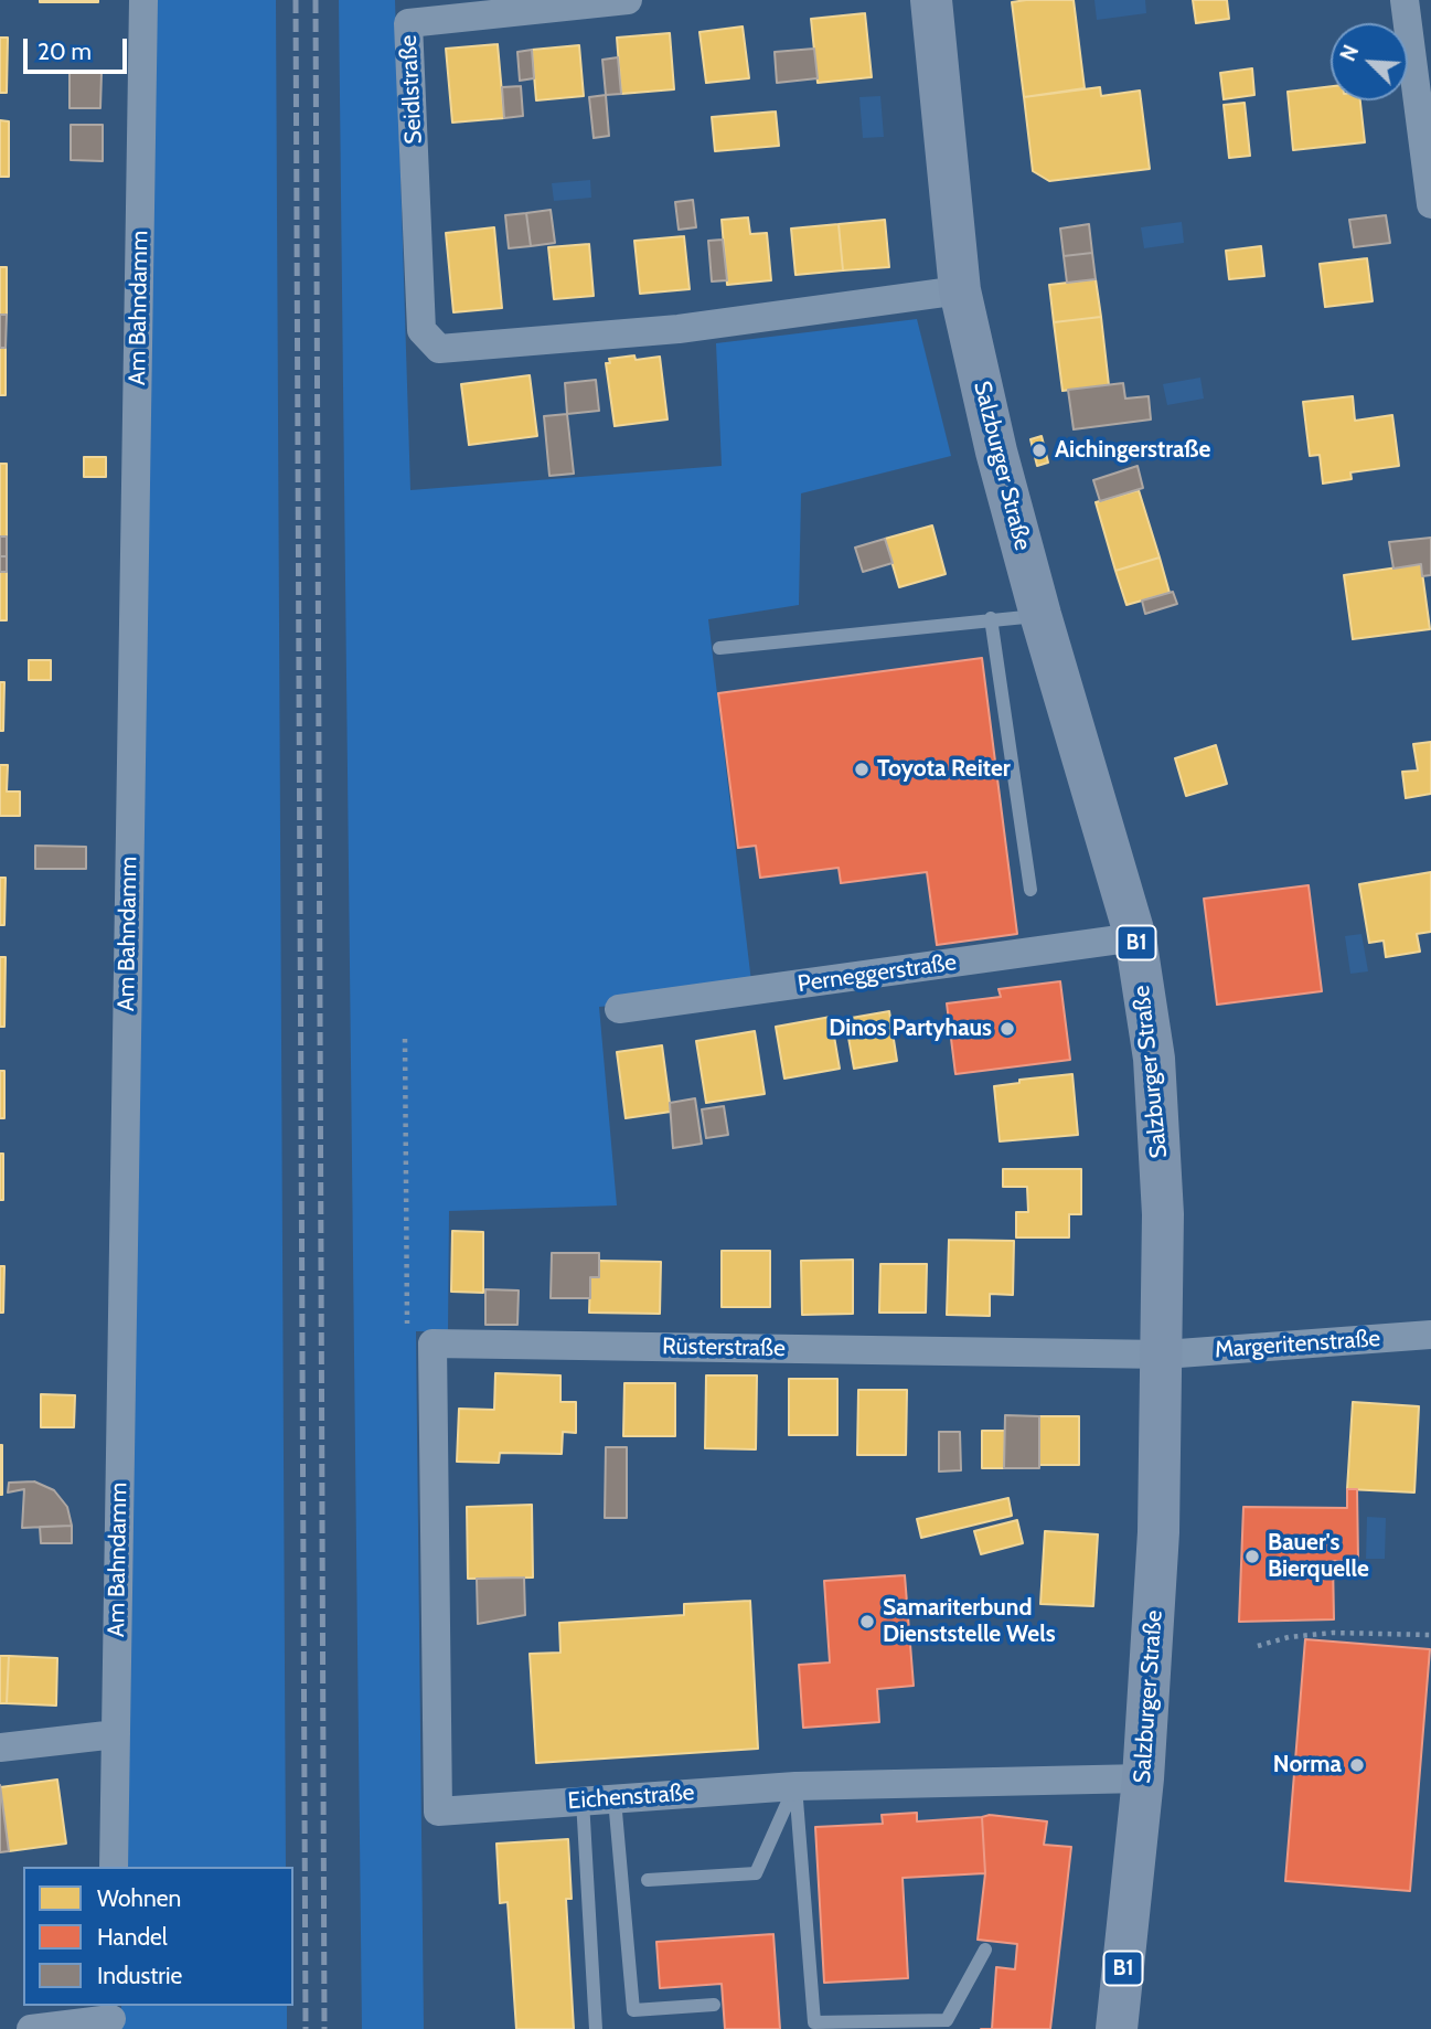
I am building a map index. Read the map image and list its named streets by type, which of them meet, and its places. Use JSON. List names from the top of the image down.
{
  "streets": {
    "main road": ["Salzburger Straße", "B1"],
    "street": [
      "Seidlstraße",
      "Am Bahndamm",
      "Perneggerstraße",
      "Margeritenstraße",
      "Rüsterstraße",
      "Eichenstraße"
    ]
  },
  "crossings": [
    ["Seidlstraße", "Salzburger Straße"],
    ["Salzburger Straße", "Perneggerstraße"],
    ["Salzburger Straße", "Margeritenstraße"],
    ["Salzburger Straße", "Rüsterstraße"],
    ["Salzburger Straße", "Eichenstraße"],
    ["Margeritenstraße", "Rüsterstraße"],
    ["Rüsterstraße", "Eichenstraße"]
  ],
  "places": [
    "Aichingerstraße",
    "Toyota Reiter",
    "Dinos Partyhaus",
    "Bauer's Bierquelle",
    "Samariterbund Dienststelle Wels",
    "Norma"
  ],
  "legend": ["Wohnen", "Handel", "Industrie"],
  "scale_bar": "20 m",
  "north": "top left"
}
